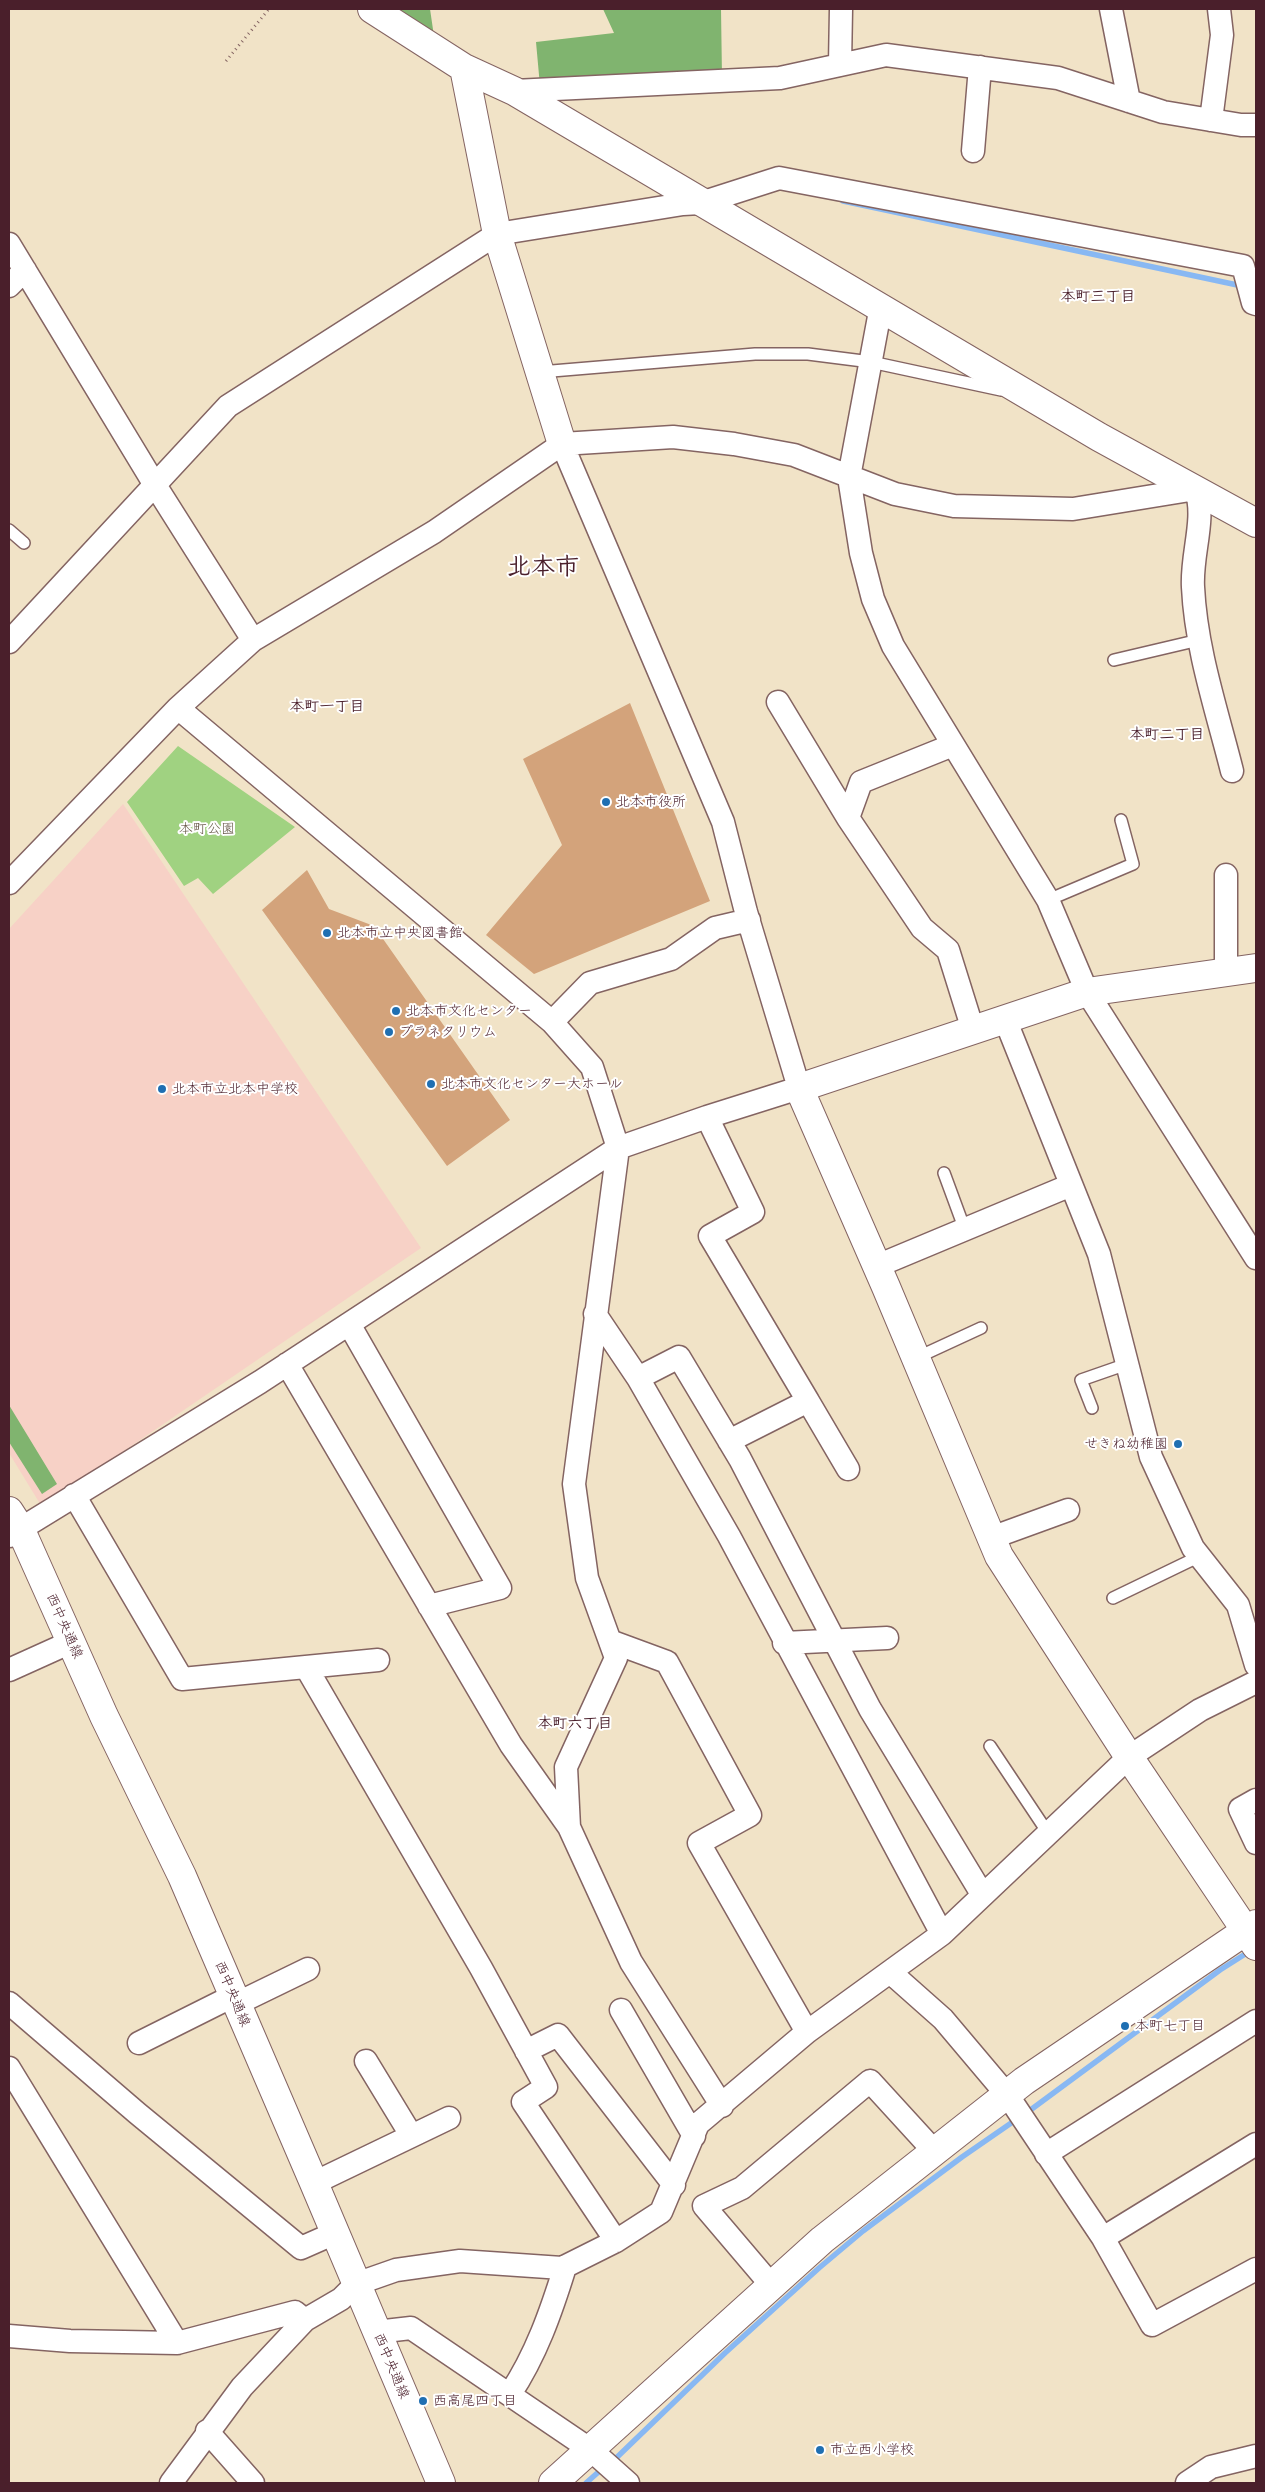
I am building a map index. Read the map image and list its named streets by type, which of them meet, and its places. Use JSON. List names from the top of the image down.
{
  "streets": {
    "street": ["西中央通線"]
  },
  "districts": [
    "本町三丁目",
    "北本市",
    "本町一丁目",
    "本町二丁目",
    "本町六丁目"
  ],
  "parks": ["本町公園"],
  "places": [
    "北本市役所",
    "北本市立中央図書館",
    "北本市文化センター",
    "プラネタリウム",
    "北本市文化センター大ホール",
    "北本市立北本中学校",
    "せきね幼稚園",
    "本町七丁目",
    "西高尾四丁目",
    "市立西小学校"
  ]
}
